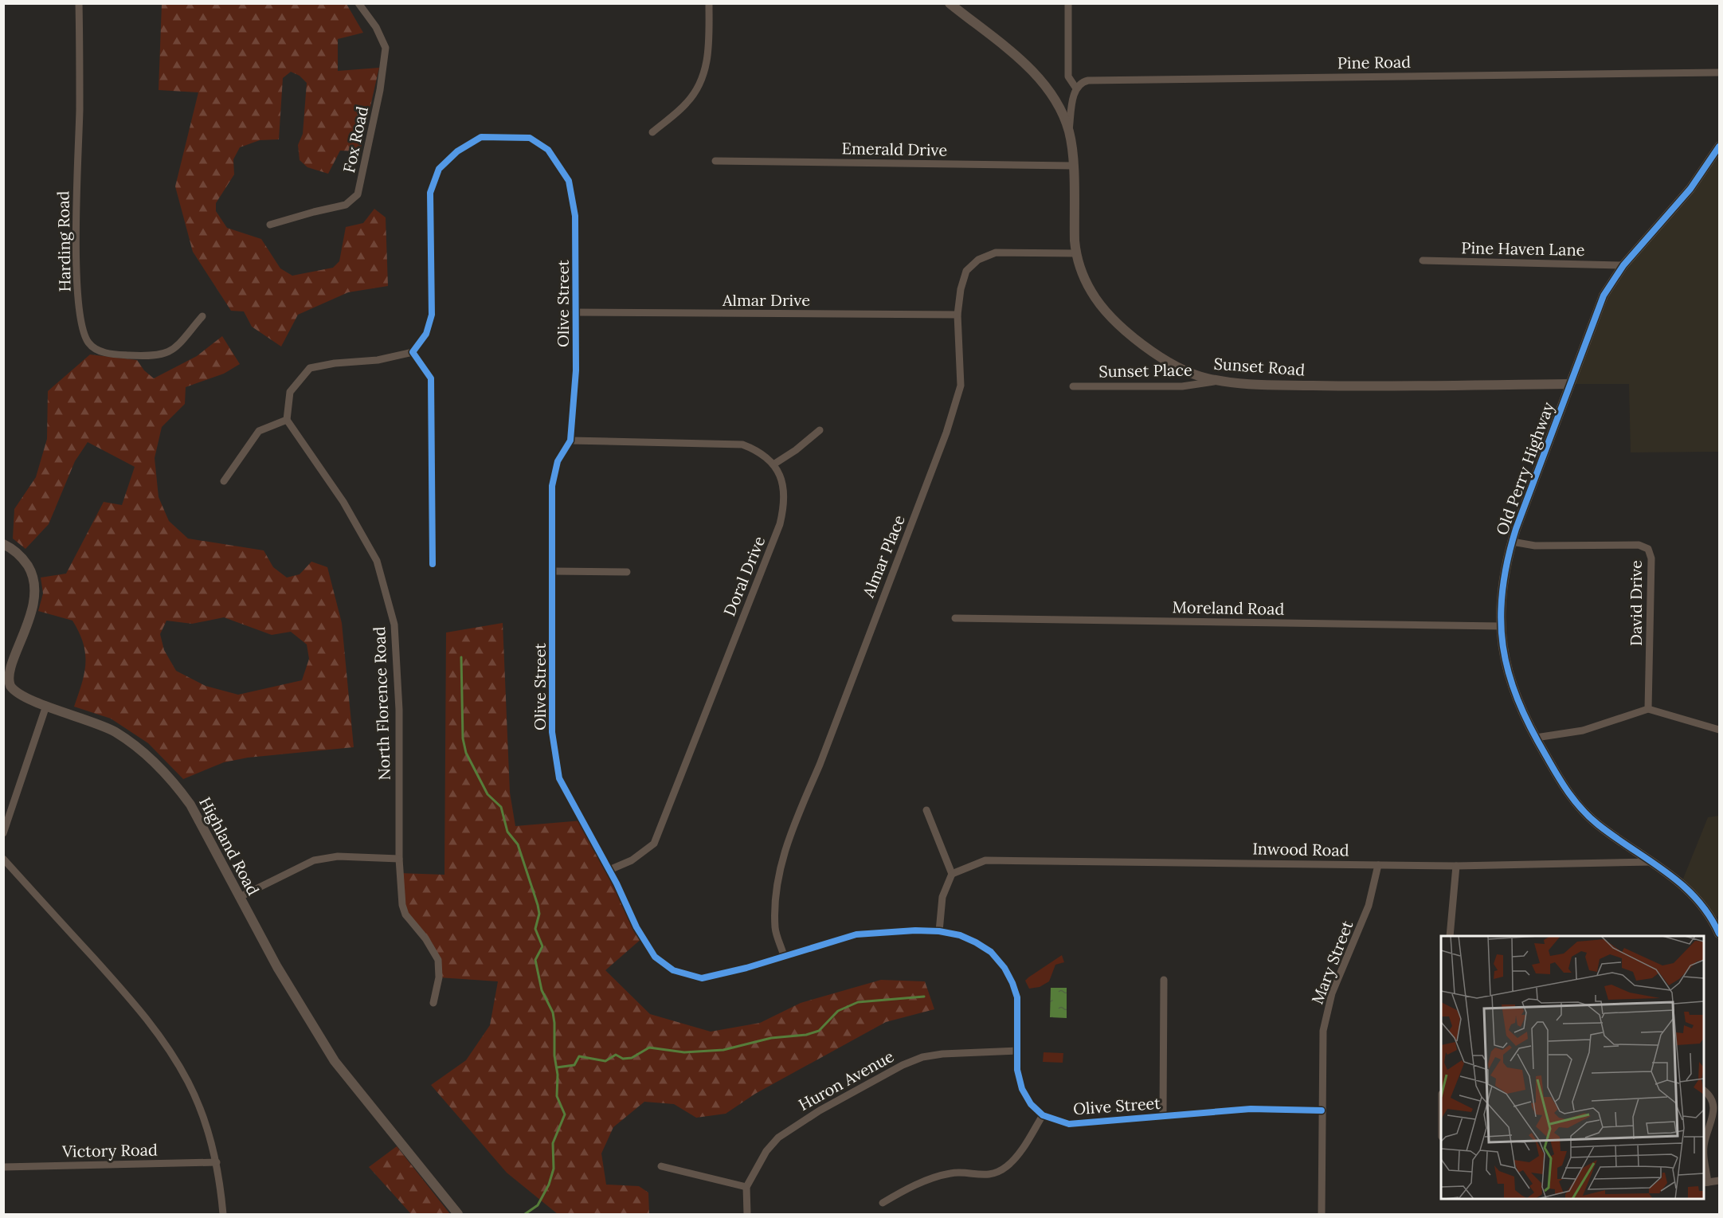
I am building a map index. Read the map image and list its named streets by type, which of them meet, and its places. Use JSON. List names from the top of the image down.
{
  "streets": {
    "street": [
      "Pine Road",
      "Fox Road",
      "Emerald Drive",
      "Harding Road",
      "Pine Haven Lane",
      "Almar Drive",
      "Olive Street",
      "Sunset Road",
      "Sunset Place",
      "Old Perry Highway",
      "Almar Place",
      "Doral Drive",
      "David Drive",
      "Moreland Road",
      "North Florence Road",
      "Highland Road",
      "Inwood Road",
      "Mary Street",
      "Huron Avenue",
      "Victory Road"
    ]
  },
  "crossings": [
    ["Emerald Drive", "Sunset Road"],
    ["Pine Haven Lane", "Old Perry Highway"],
    ["Almar Drive", "Olive Street"],
    ["Almar Drive", "Almar Place"],
    ["Olive Street", "Almar Place"],
    ["Olive Street", "Doral Drive"],
    ["Olive Street", "Mary Street"],
    ["Olive Street", "Huron Avenue"],
    ["Sunset Road", "Sunset Place"],
    ["Sunset Road", "Old Perry Highway"],
    ["Sunset Road", "Almar Place"],
    ["Old Perry Highway", "David Drive"],
    ["Old Perry Highway", "Moreland Road"],
    ["Old Perry Highway", "Inwood Road"],
    ["Inwood Road", "Mary Street"]
  ]
}
